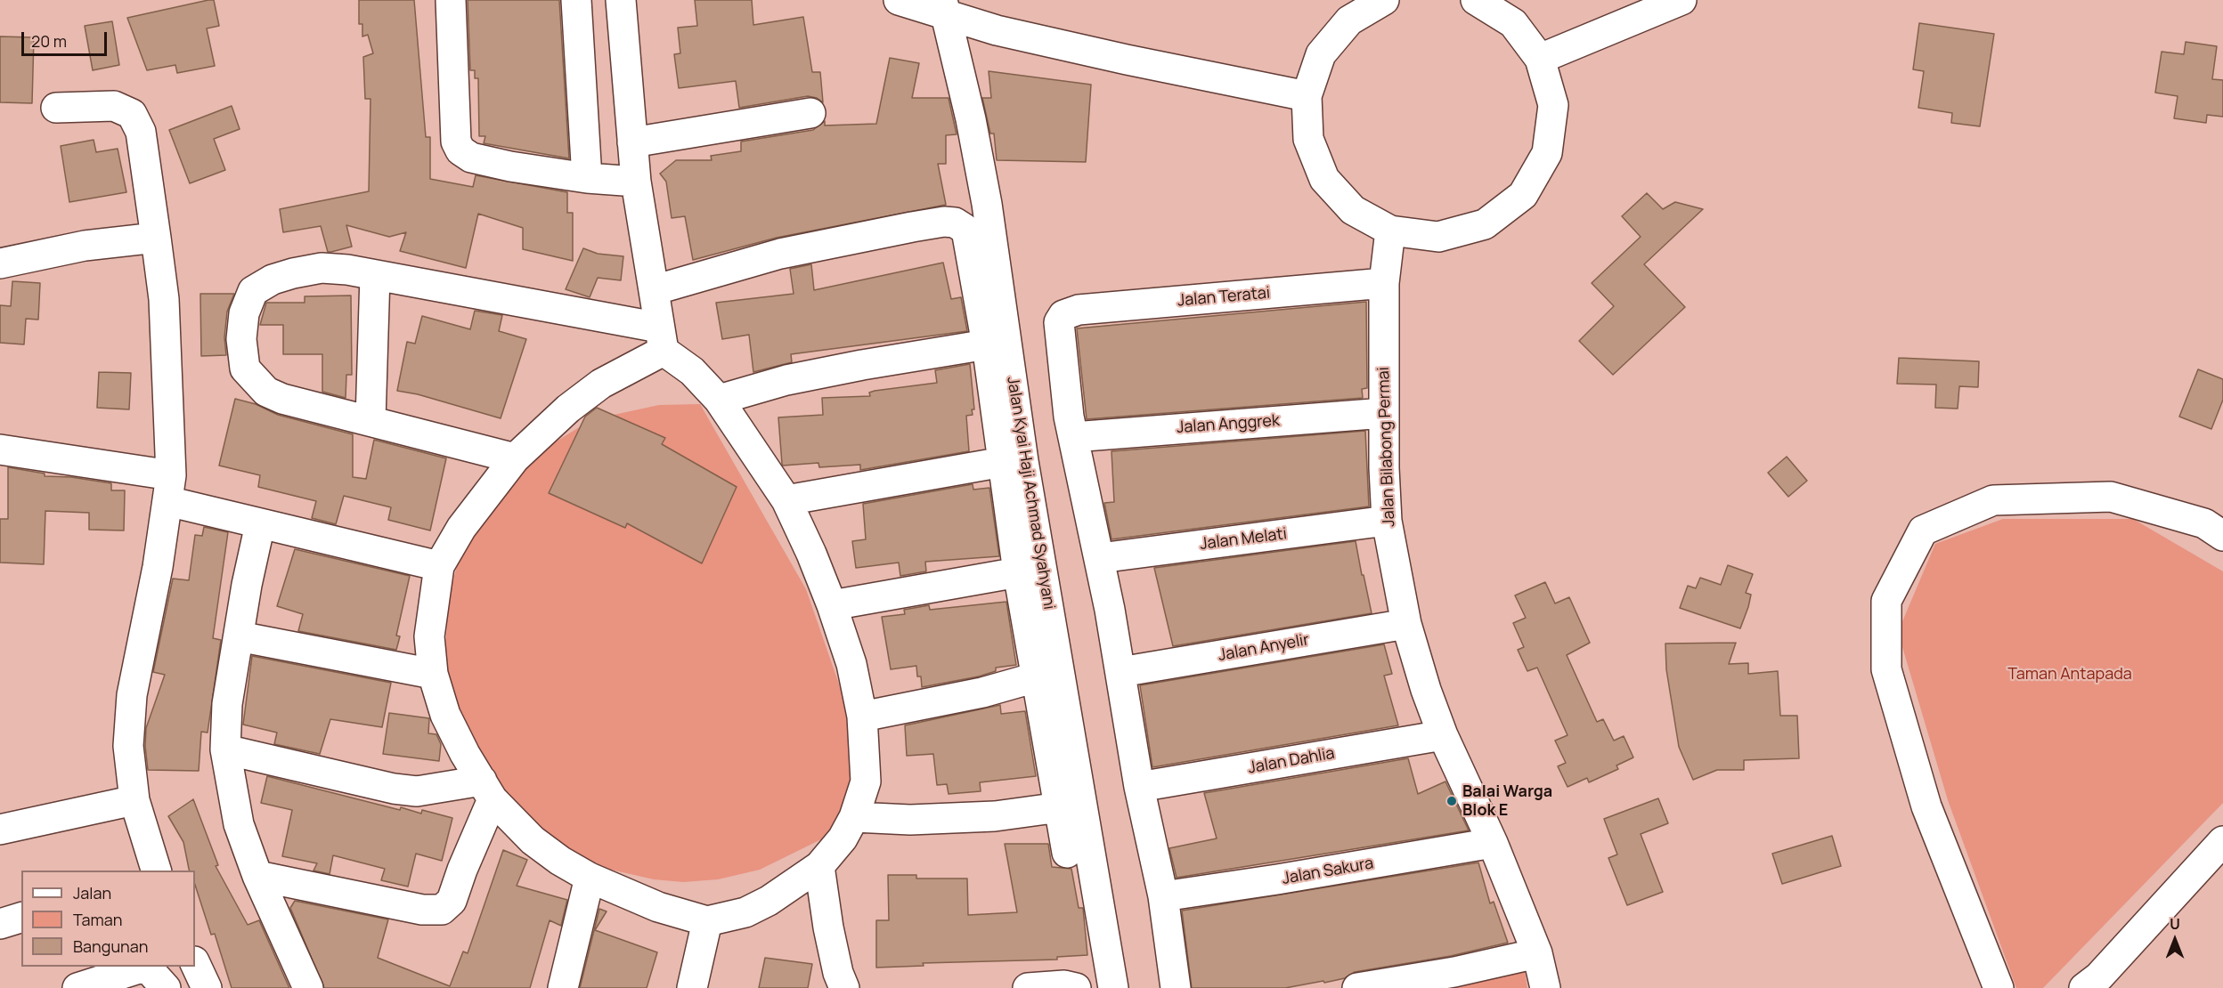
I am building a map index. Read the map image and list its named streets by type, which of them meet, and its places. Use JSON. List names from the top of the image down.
{
  "streets": {
    "street": [
      "Jalan Teratai",
      "Jalan Anggrek",
      "Jalan Bilabong Permai",
      "Jalan Kyai Haji Achmad Syahyani",
      "Jalan Melati",
      "Jalan Anyelir",
      "Jalan Dahlia",
      "Jalan Sakura"
    ]
  },
  "crossings": [
    ["Jalan Teratai", "Jalan Anggrek"],
    ["Jalan Teratai", "Jalan Bilabong Permai"],
    ["Jalan Anggrek", "Jalan Bilabong Permai"],
    ["Jalan Bilabong Permai", "Jalan Melati"],
    ["Jalan Bilabong Permai", "Jalan Anyelir"],
    ["Jalan Bilabong Permai", "Jalan Dahlia"],
    ["Jalan Bilabong Permai", "Jalan Sakura"]
  ],
  "parks": ["Taman Antapada"],
  "places": ["Balai Warga Blok E"],
  "legend": ["Jalan", "Taman", "Bangunan"],
  "scale_bar": "20 m",
  "north": "top"
}
